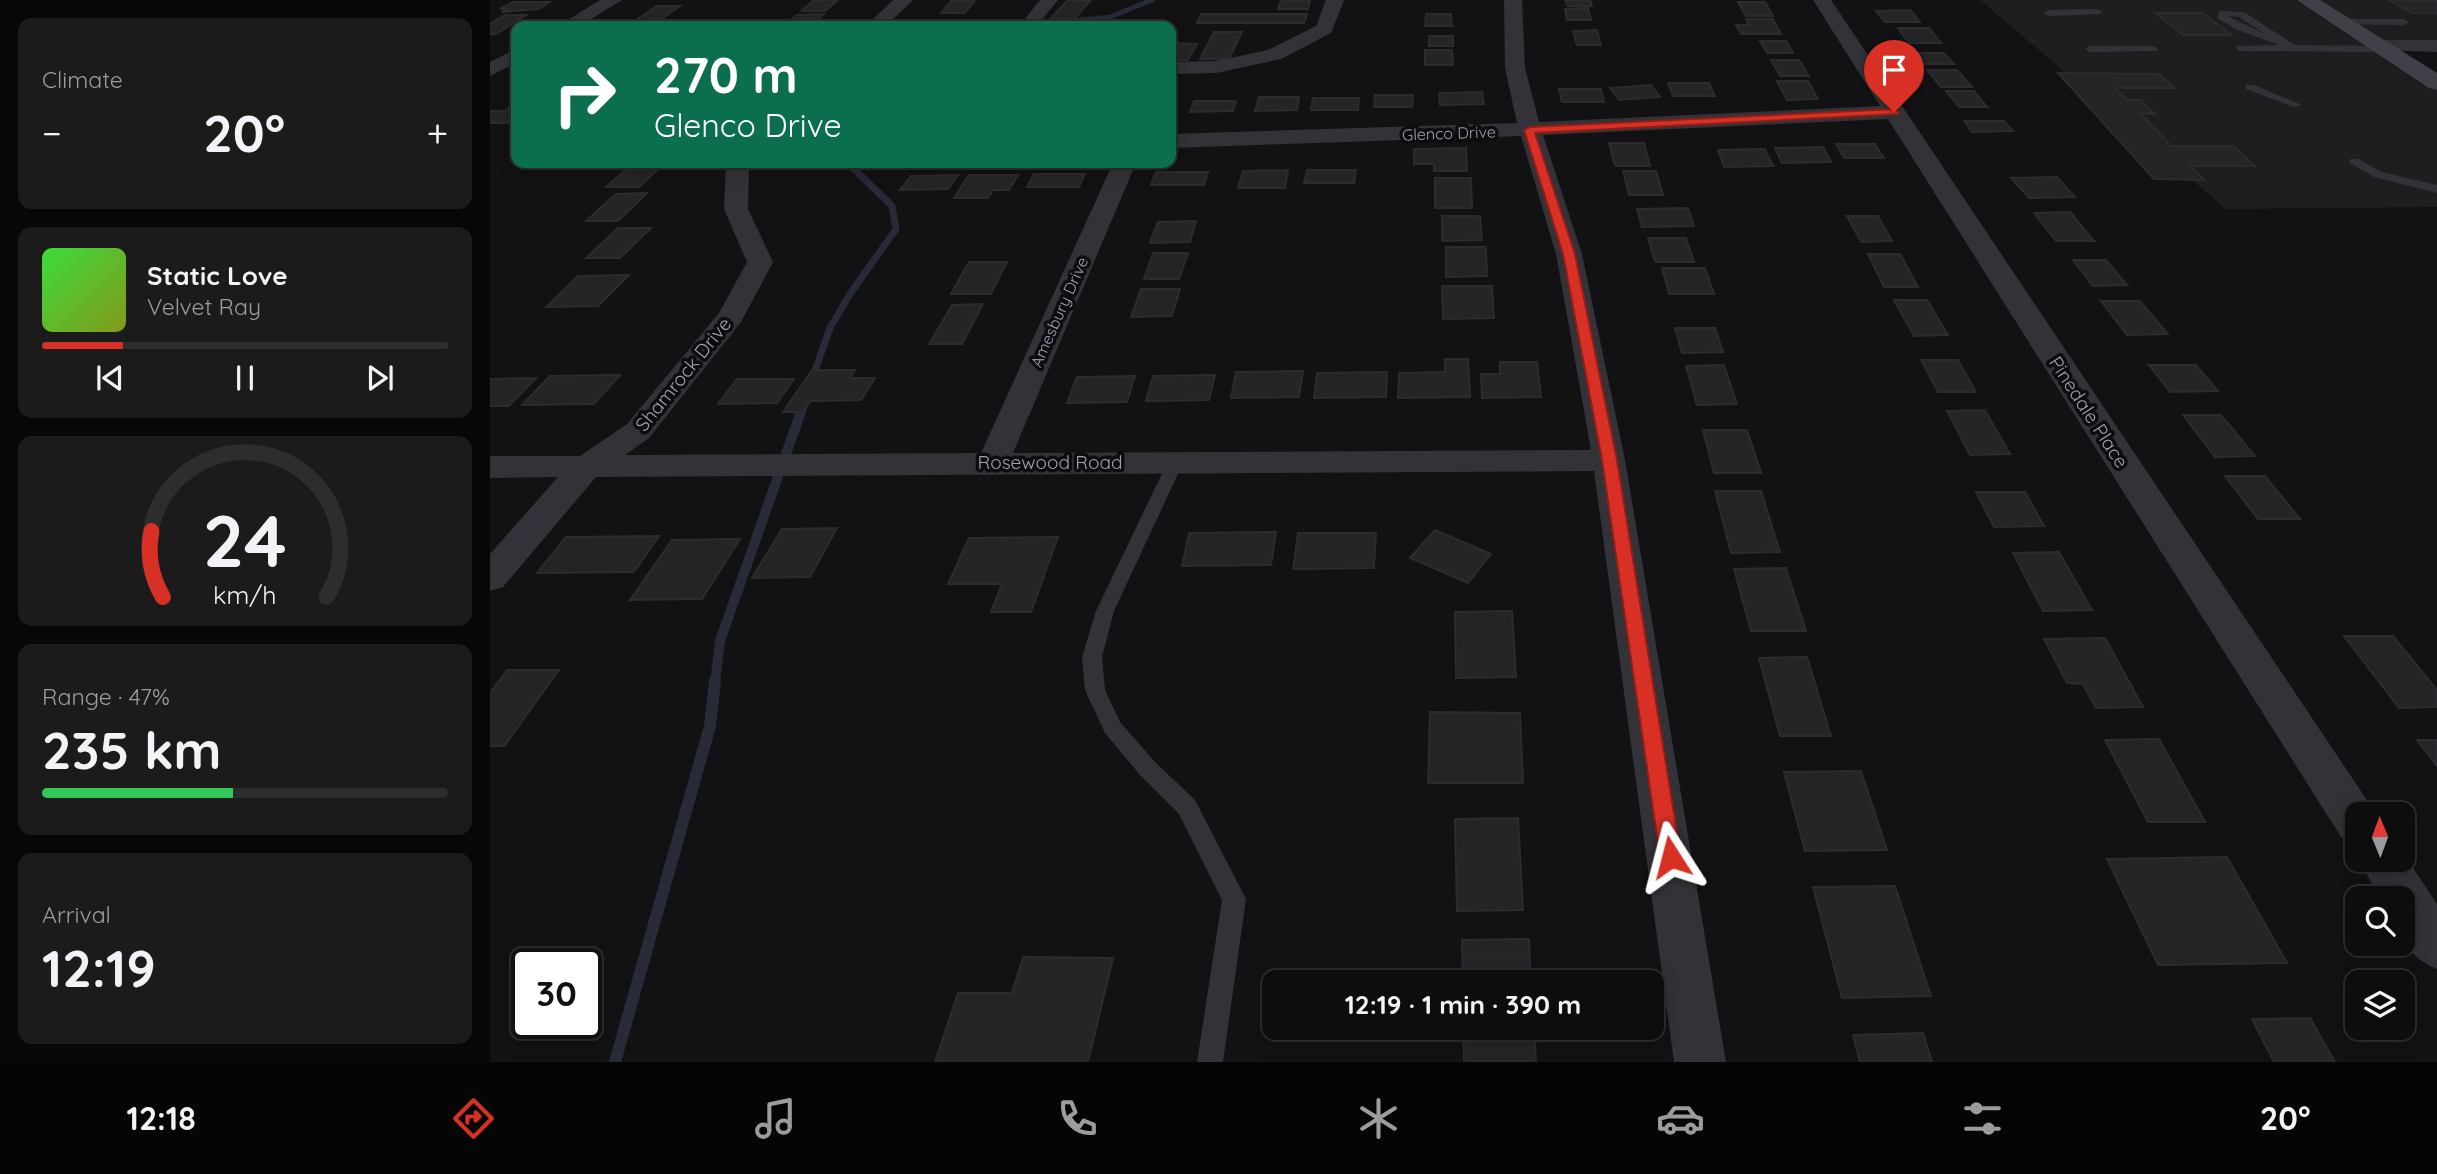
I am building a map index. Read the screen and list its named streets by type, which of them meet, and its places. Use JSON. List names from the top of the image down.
{
  "streets": {
    "street": [
      "Glenco Drive",
      "Amesbury Drive",
      "Shamrock Drive",
      "Pinedale Place",
      "Rosewood Road"
    ]
  },
  "crossings": [
    ["Glenco Drive", "Pinedale Place"],
    ["Amesbury Drive", "Rosewood Road"],
    ["Shamrock Drive", "Rosewood Road"]
  ],
  "north": "top",
  "page": {
    "tile": [
      "Climate",
      ["Range · 47%", "235 km"],
      ["Arrival", "12:19"]
    ],
    "turn": ["270 m", "Glenco Drive"],
    "heat": ["−", "20°", "+"],
    "song": ["Static Love", "Velvet Ray"],
    "limit": "30",
    "trip": "12:19 · 1 min · 390 m",
    "tabs": ["12:18", "20°"],
    "gauge": ["24", "km/h"]
  }
}
